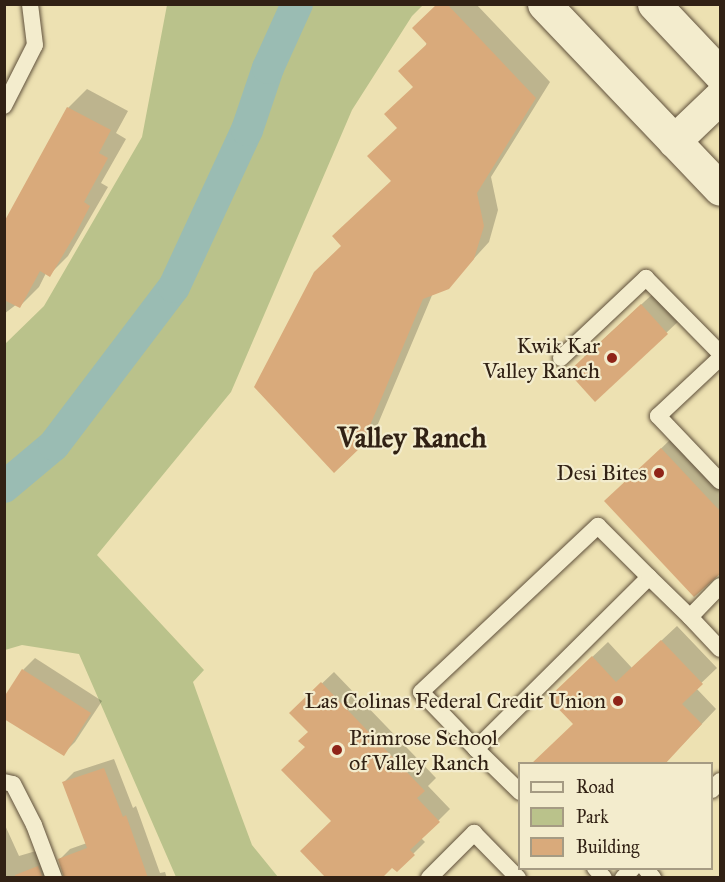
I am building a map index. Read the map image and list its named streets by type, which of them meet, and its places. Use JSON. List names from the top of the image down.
{
  "districts": ["Valley Ranch"],
  "places": [
    "Kwik Kar Valley Ranch",
    "Desi Bites",
    "Las Colinas Federal Credit Union",
    "Primrose School of Valley Ranch"
  ],
  "legend": ["Road", "Park", "Building"]
}
